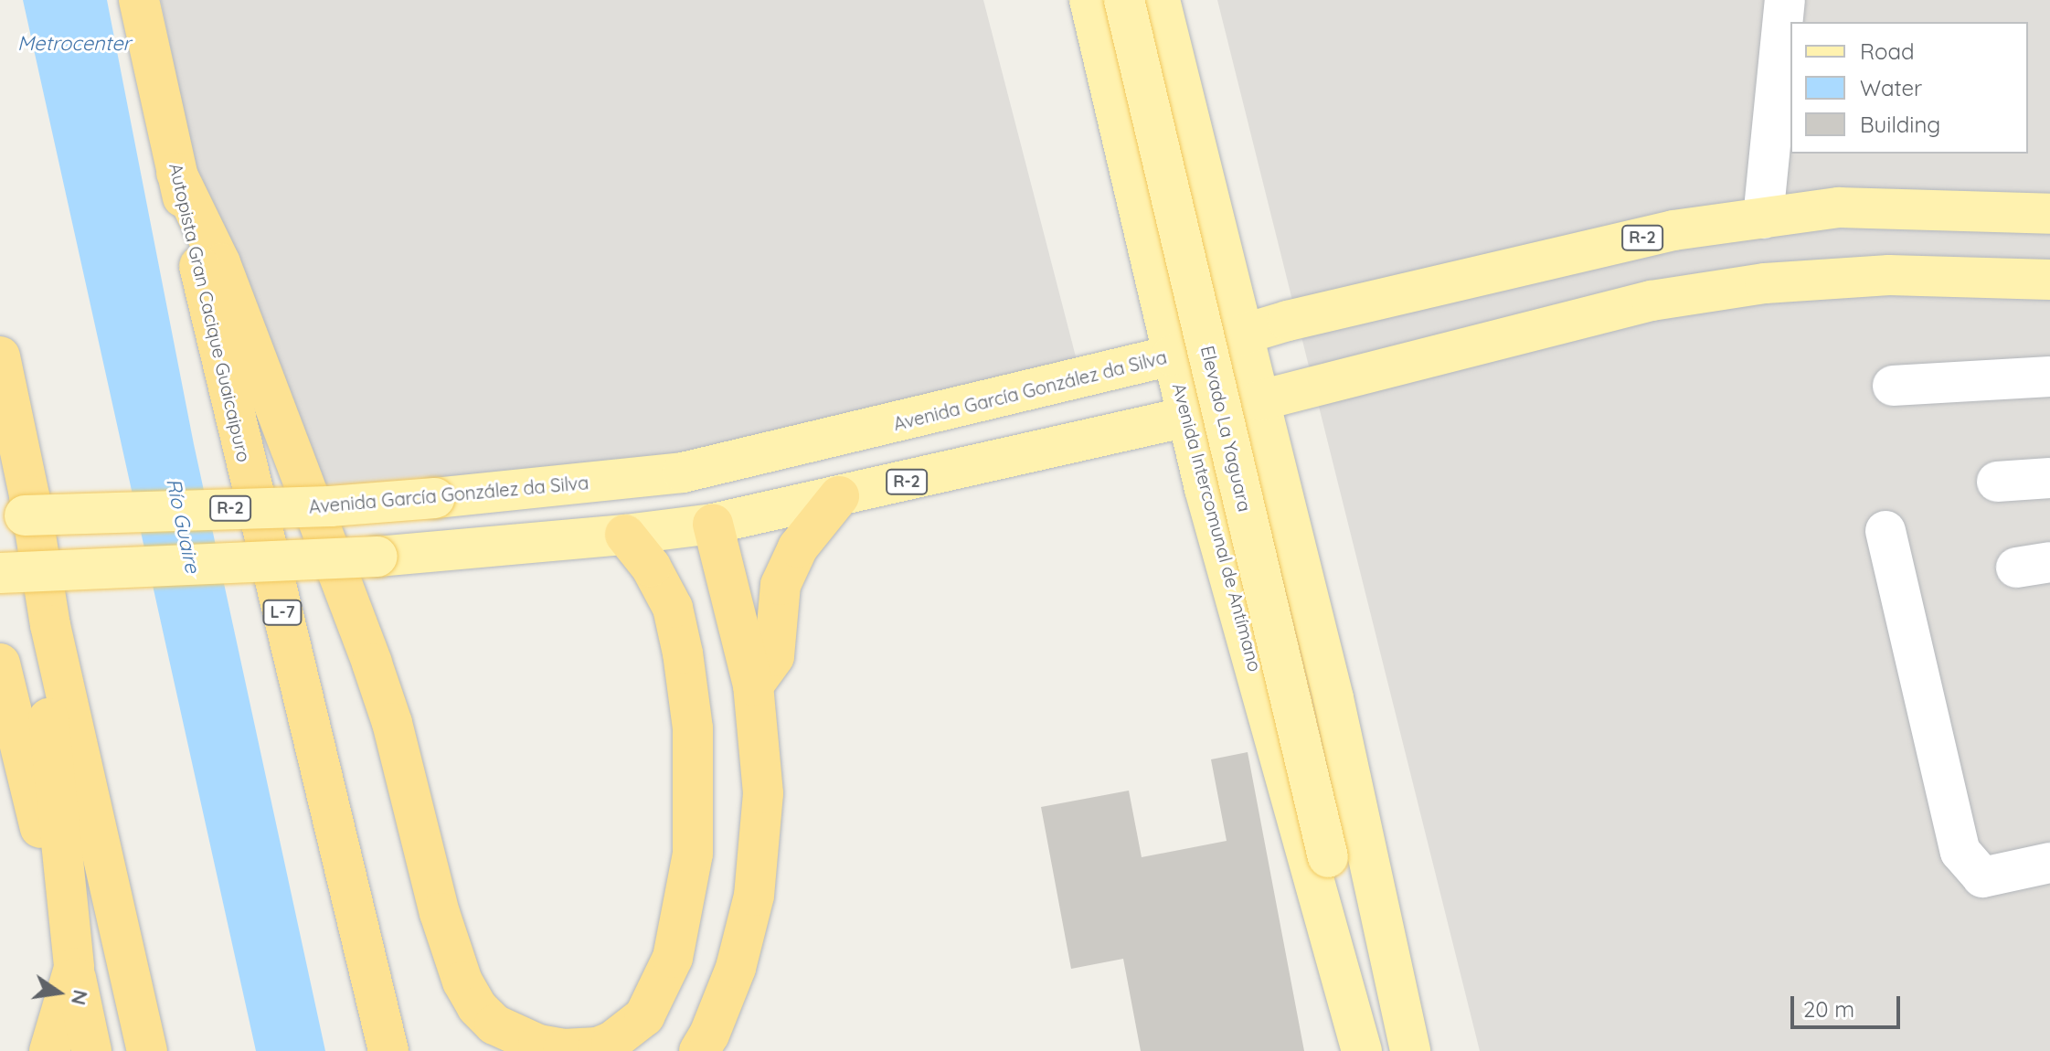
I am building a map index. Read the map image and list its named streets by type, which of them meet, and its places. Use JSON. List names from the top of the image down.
{
  "streets": {
    "highway": ["Autopista Gran Cacique Guaicaipuro", "L-7"],
    "main road": [
      "R-2",
      "Avenida García González da Silva",
      "Elevado La Yaguara",
      "Avenida Intercomunal de Antímano"
    ]
  },
  "crossings": [
    ["R-2", "Avenida Intercomunal de Antímano"],
    ["Avenida García González da Silva", "Avenida Intercomunal de Antímano"]
  ],
  "water": ["Metrocenter", "Río Guaire"],
  "legend": ["Road", "Water", "Building"],
  "scale_bar": "20 m",
  "north": "right"
}
